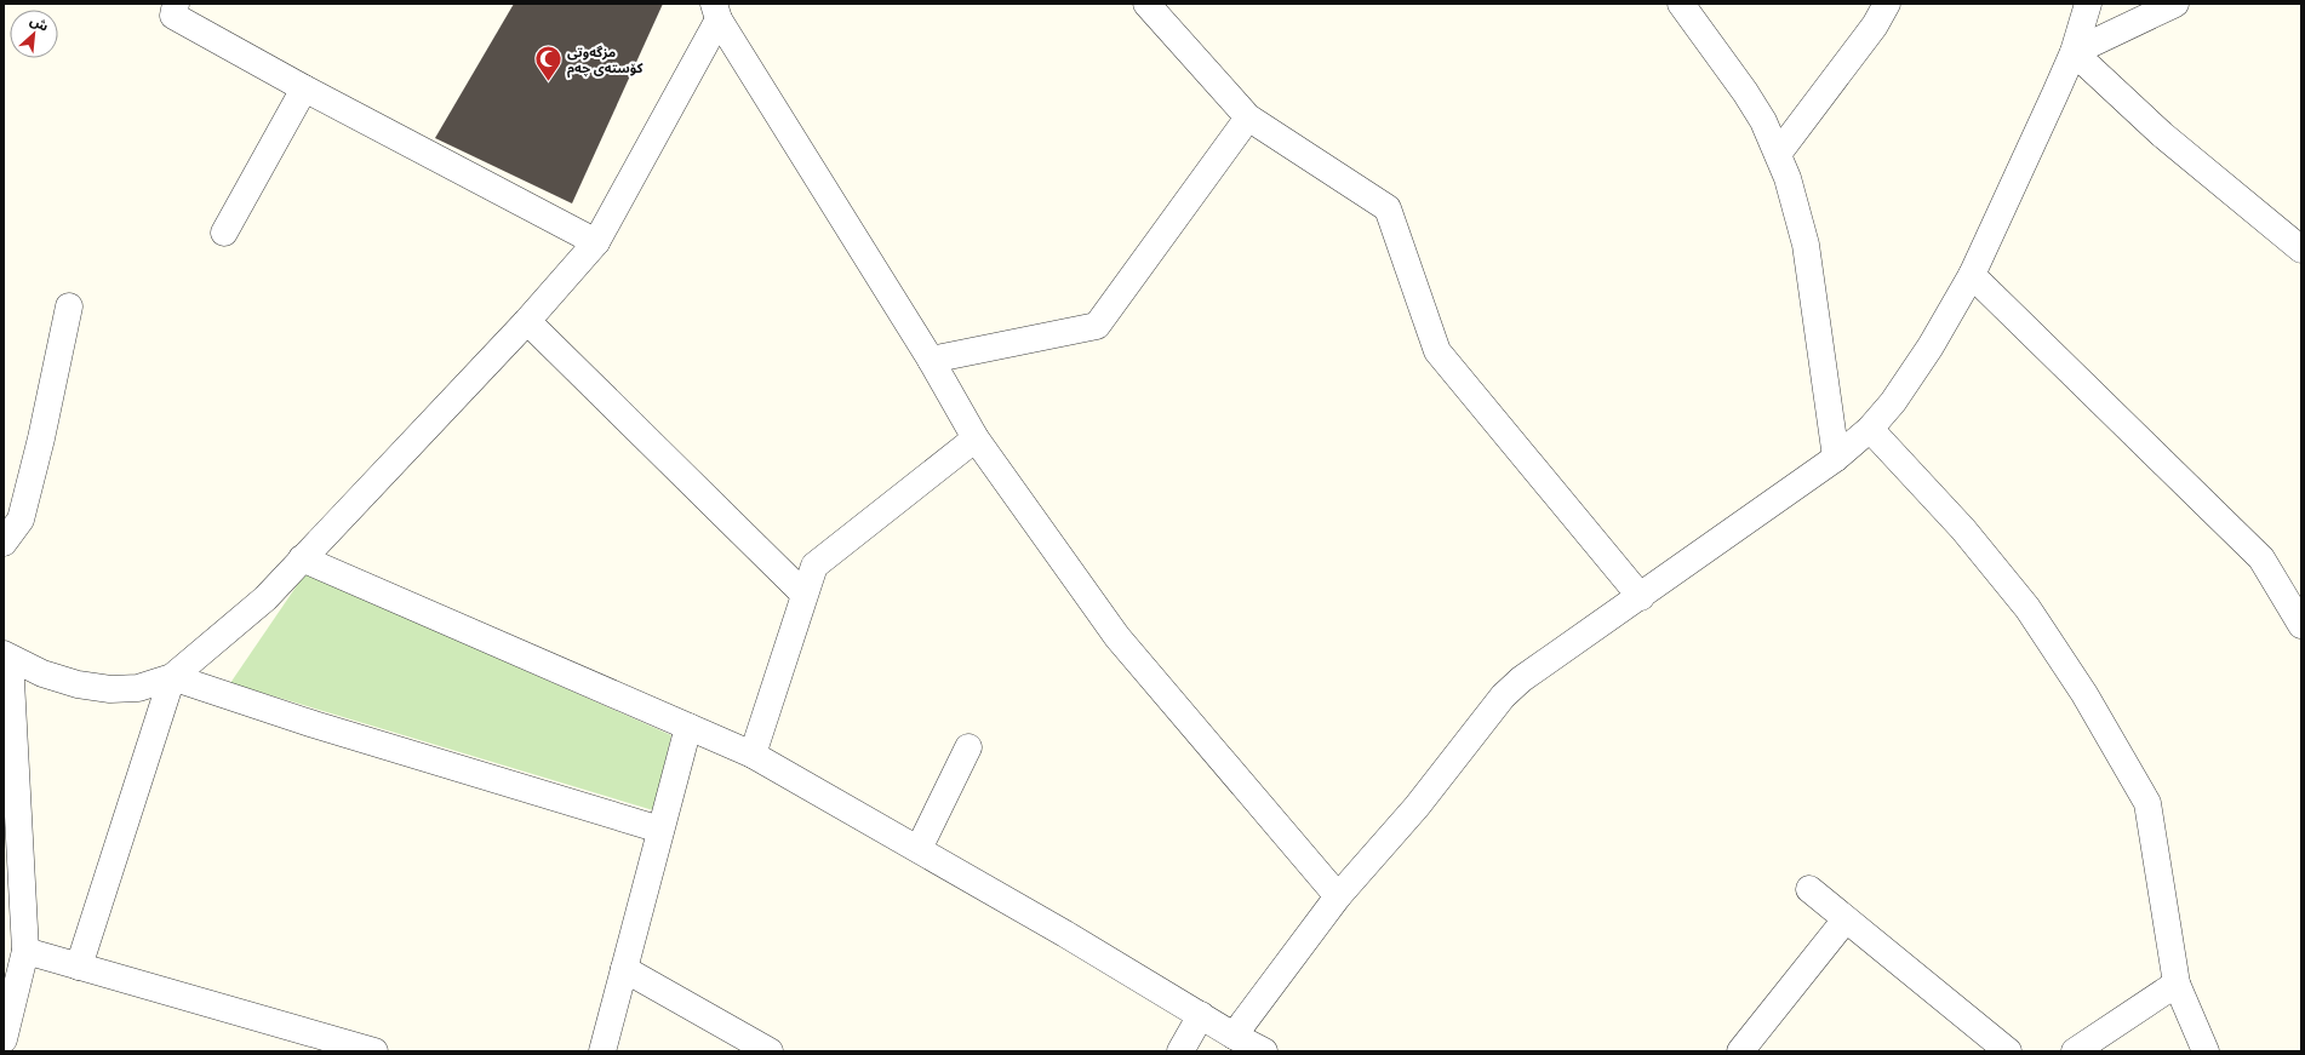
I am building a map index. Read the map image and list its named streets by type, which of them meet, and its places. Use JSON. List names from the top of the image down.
{
  "places": {
    "mosque": ["مزگه‌وتی کۆستەی چەم"]
  },
  "north": "top right"
}
